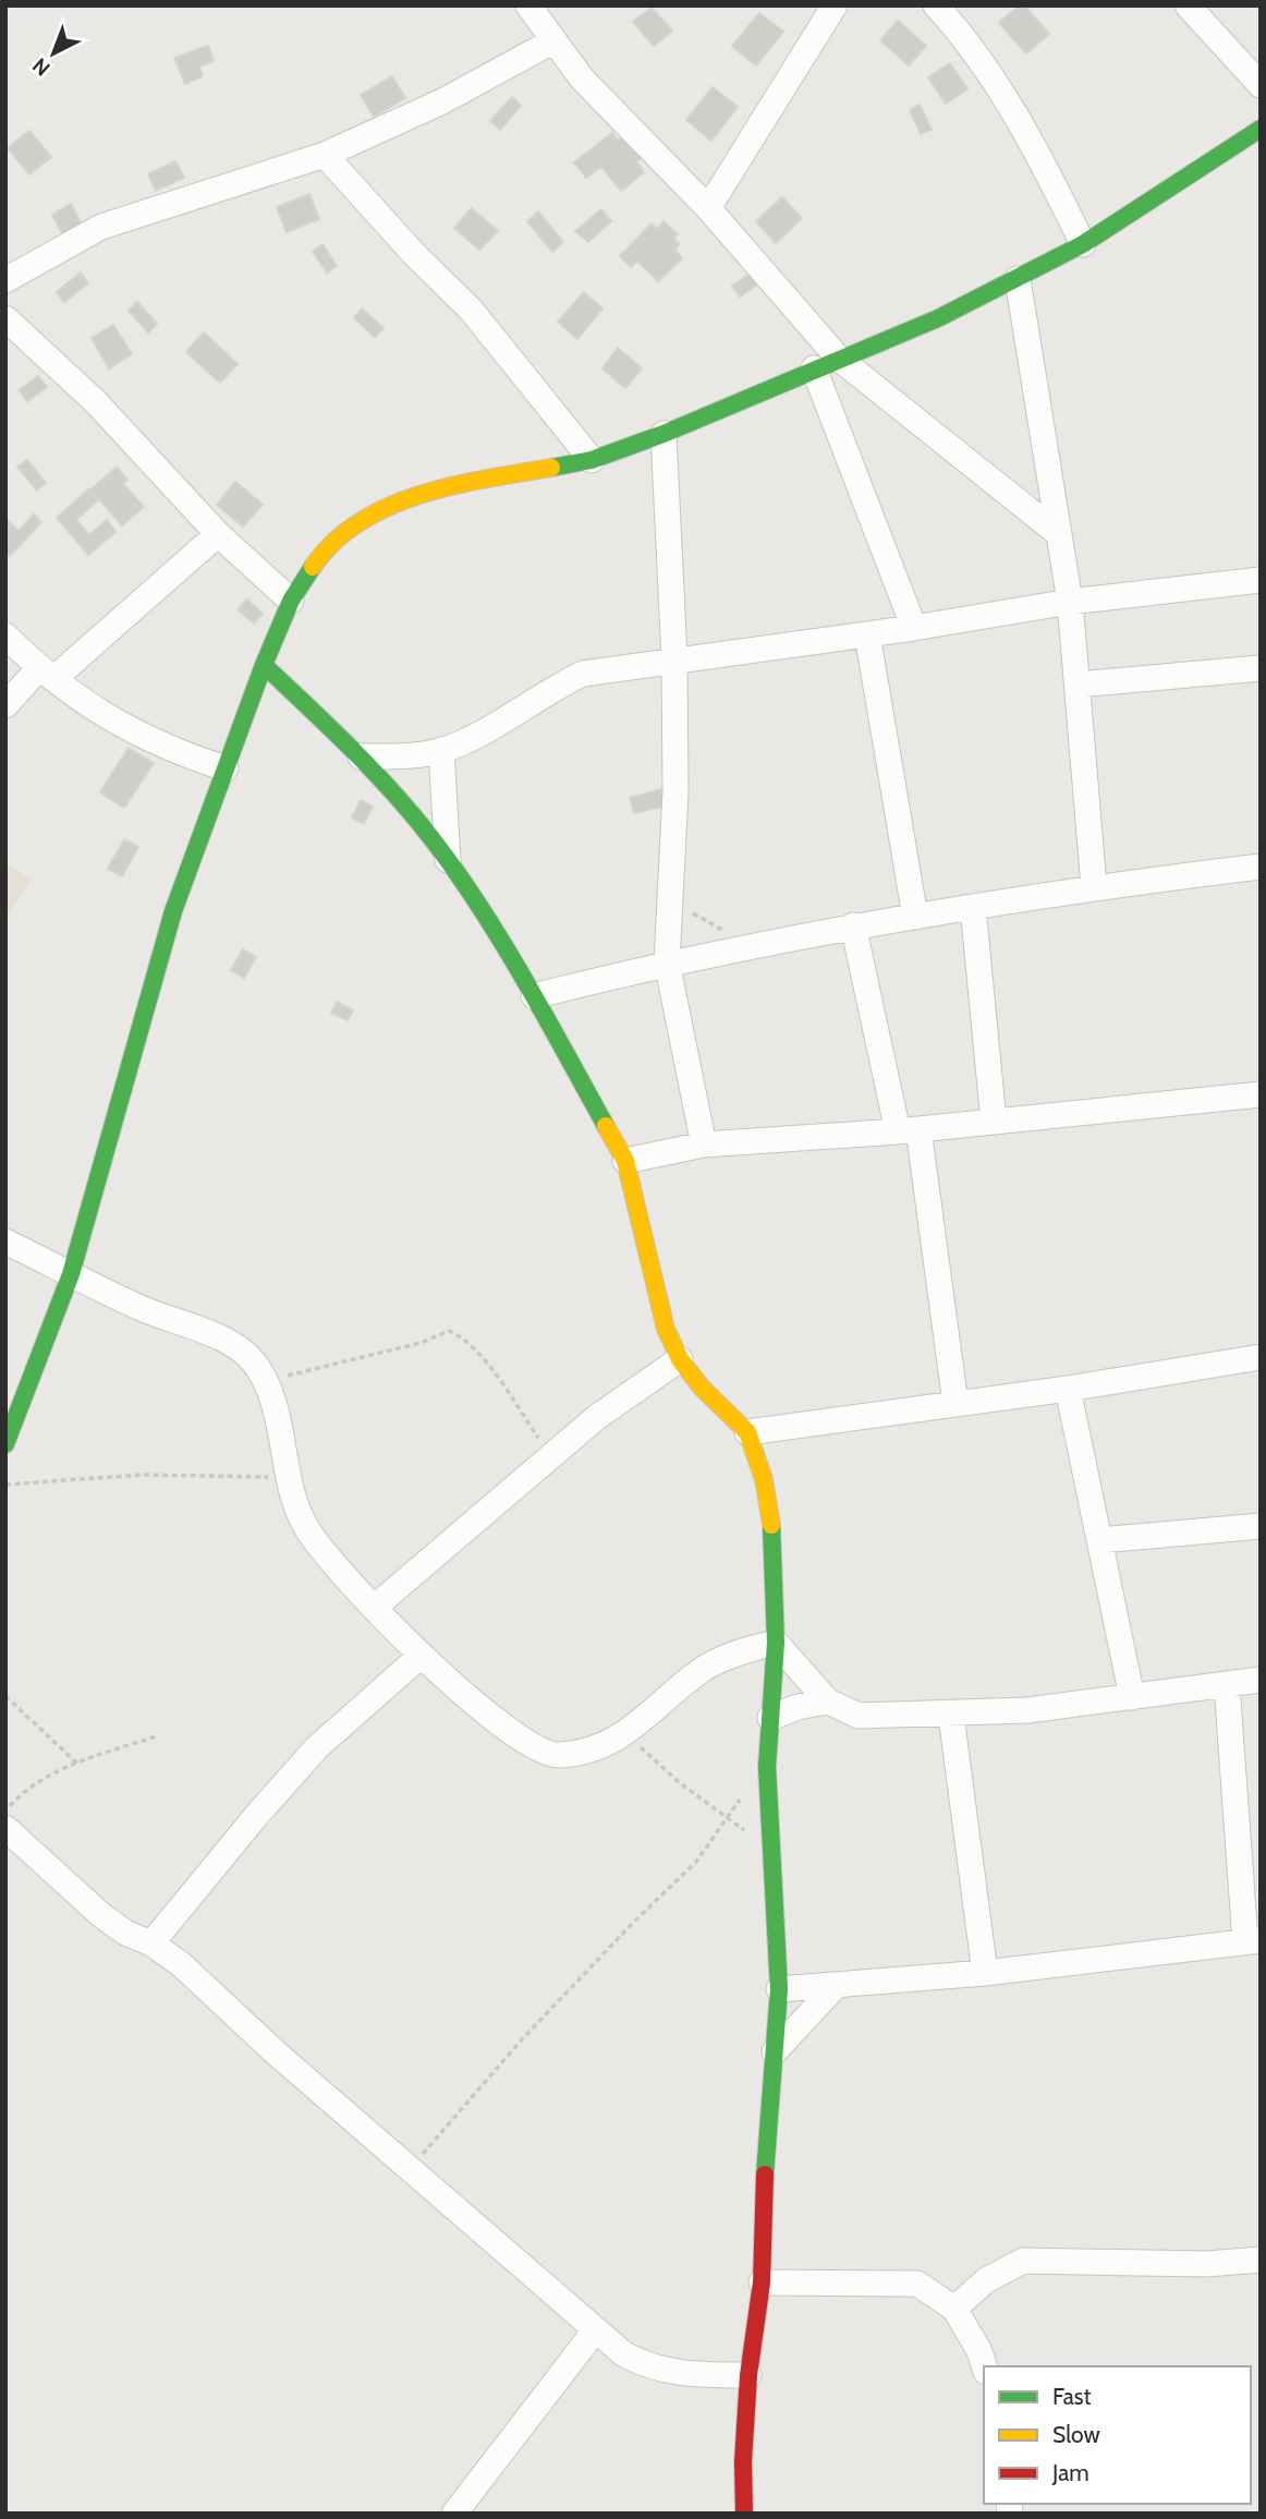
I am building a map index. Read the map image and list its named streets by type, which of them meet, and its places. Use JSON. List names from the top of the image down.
{
  "legend": ["Fast", "Slow", "Jam"],
  "north": "bottom left"
}
